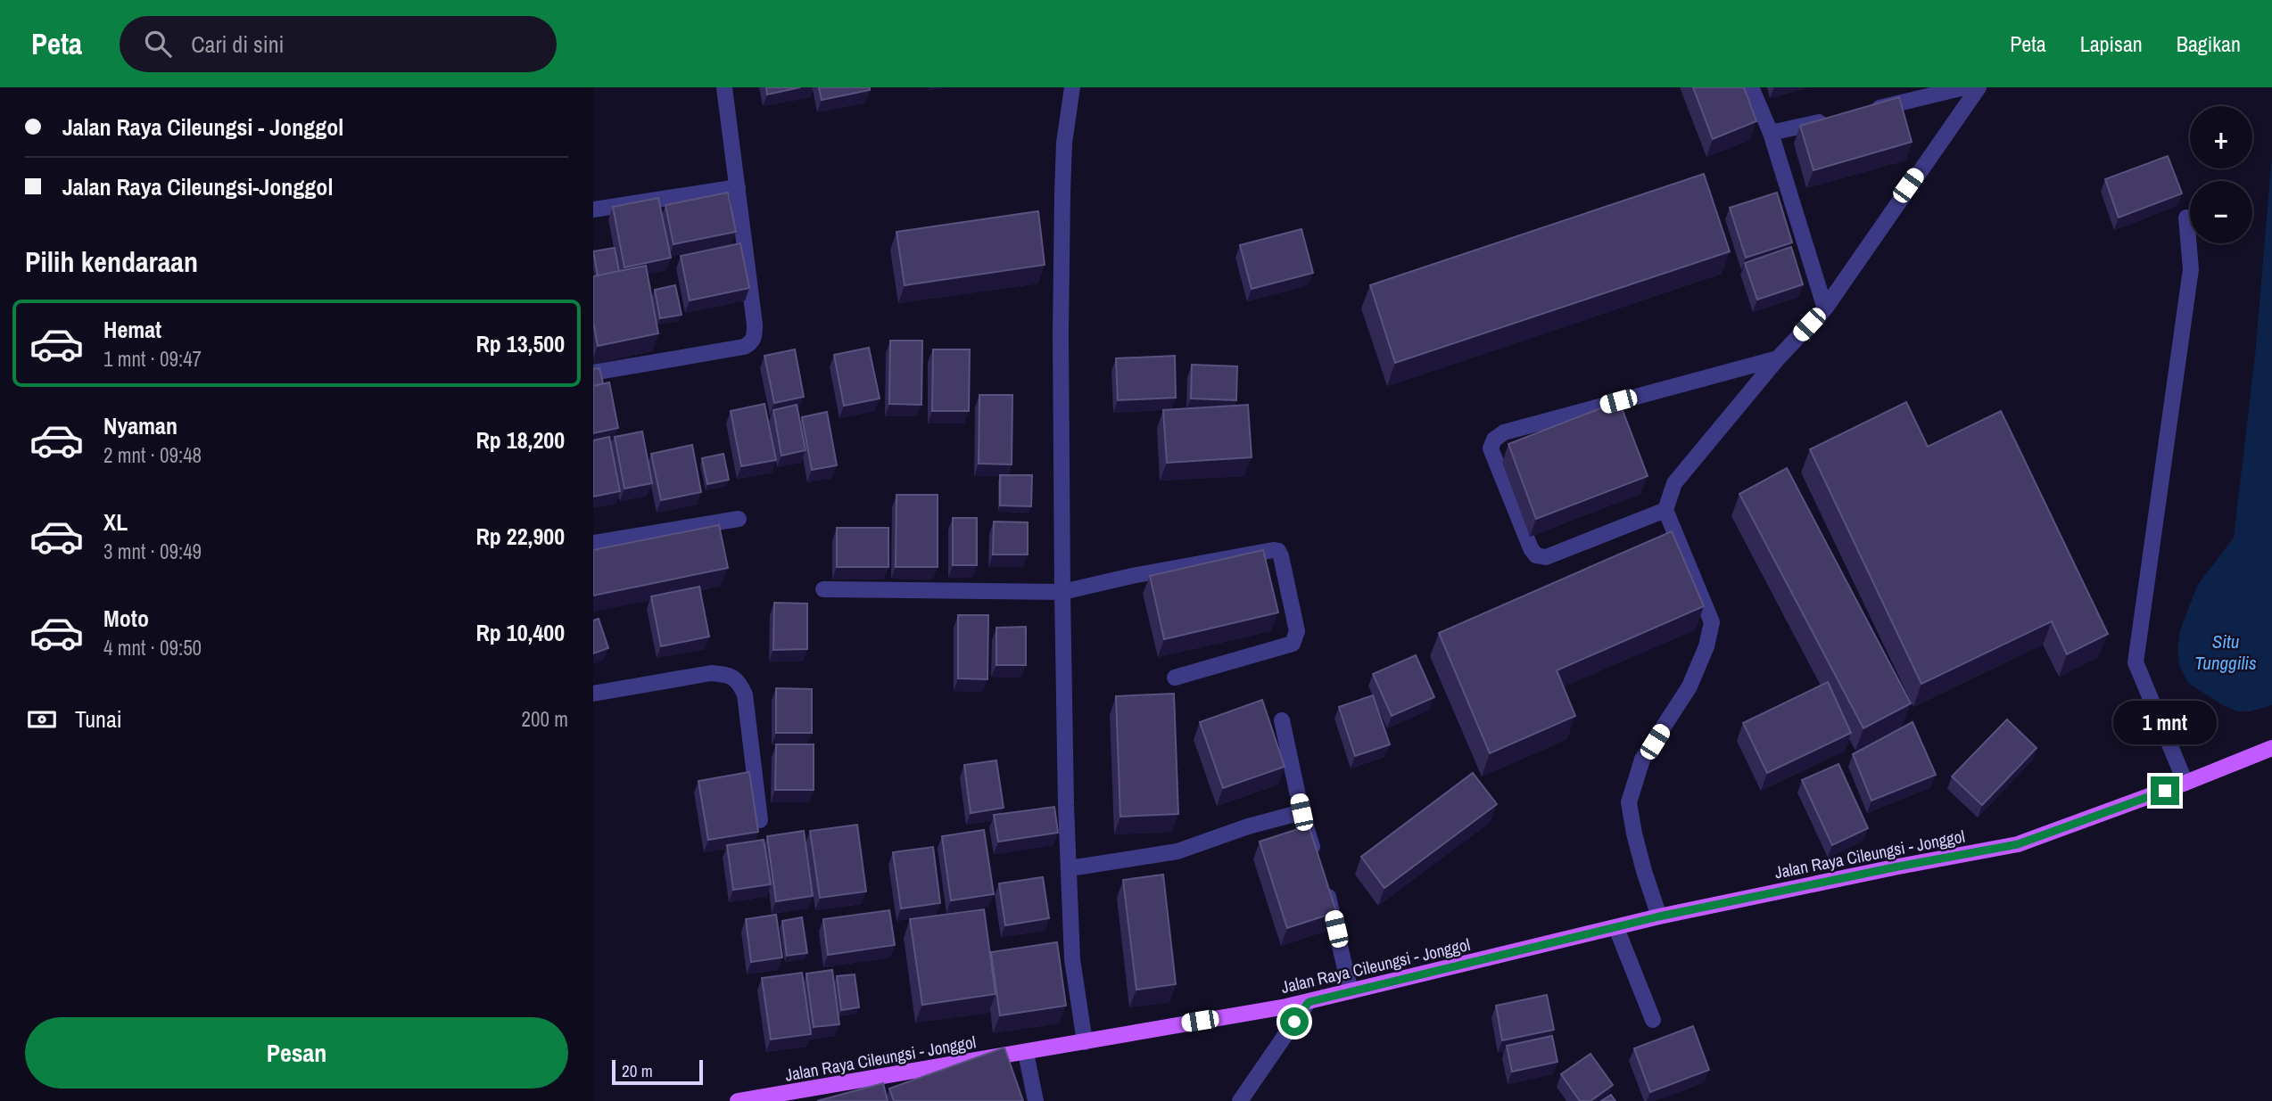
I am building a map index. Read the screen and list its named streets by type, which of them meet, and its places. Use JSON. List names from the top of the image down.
{
  "streets": {
    "main road": ["Jalan Raya Cileungsi - Jonggol"]
  },
  "water": ["Situ Tunggilis"],
  "scale_bar": "20 m",
  "page": {
    "header": "Peta",
    "search": "Cari di sini",
    "nav": ["Peta", "Lapisan", "Bagikan"],
    "banner": ["Jalan Raya Cileungsi - Jonggol", "Jalan Raya Cileungsi-Jonggol"],
    "map_buttons": ["+", "−"],
    "heading": "Pilih kendaraan",
    "list": [
      {
        "name": "Hemat",
        "note": "1 mnt · 09:47",
        "value": "Rp 13,500"
      },
      {
        "name": "Nyaman",
        "note": "2 mnt · 09:48",
        "value": "Rp 18,200"
      },
      {
        "name": "XL",
        "note": "3 mnt · 09:49",
        "value": "Rp 22,900"
      },
      {
        "name": "Moto",
        "note": "4 mnt · 09:50",
        "value": "Rp 10,400"
      }
    ],
    "pay": ["Tunai", "200 m"],
    "bubble": "1 mnt",
    "buttons": "Pesan",
    "scale": "20 m"
  }
}
